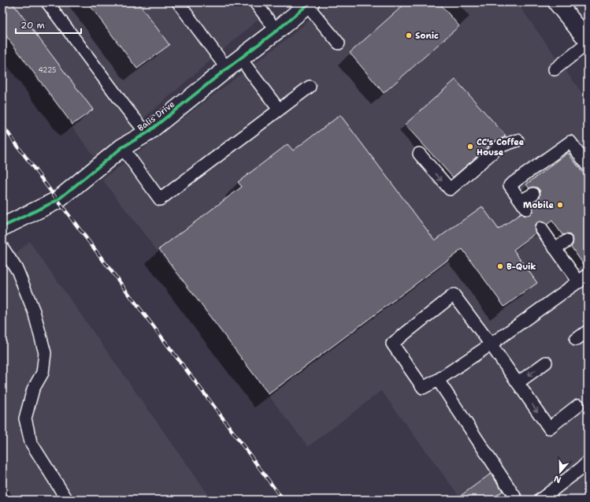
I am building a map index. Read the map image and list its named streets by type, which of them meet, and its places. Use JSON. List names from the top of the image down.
{
  "streets": {
    "street": ["Balis Drive"]
  },
  "places": [
    "Sonic",
    "CC's Coffee House",
    "Mobile",
    "B-Quik"
  ],
  "house_numbers": ["4225"],
  "scale_bar": "20 m",
  "north": "bottom"
}
